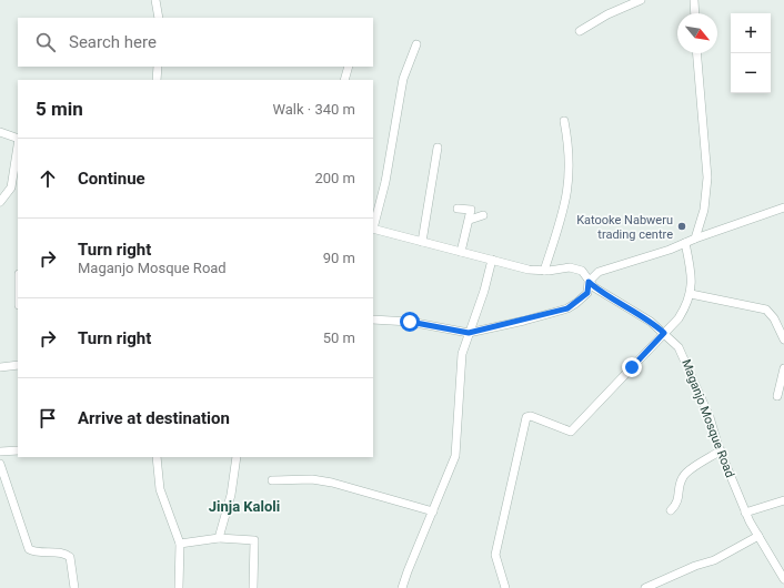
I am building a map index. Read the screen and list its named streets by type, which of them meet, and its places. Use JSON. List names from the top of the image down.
{
  "streets": {
    "street": ["Maganjo Mosque Road"]
  },
  "districts": ["Jinja Kaloli"],
  "places": ["Katooke Nabweru trading centre"],
  "north": "bottom right",
  "page": {
    "map_buttons": ["+", "−"],
    "search": "Search here",
    "heading": ["5 min", "Walk · 340 m"],
    "list": [
      ["Continue", "200 m"],
      ["Turn right", "Maganjo Mosque Road", "90 m"],
      ["Turn right", "50 m"],
      "Arrive at destination"
    ]
  }
}
